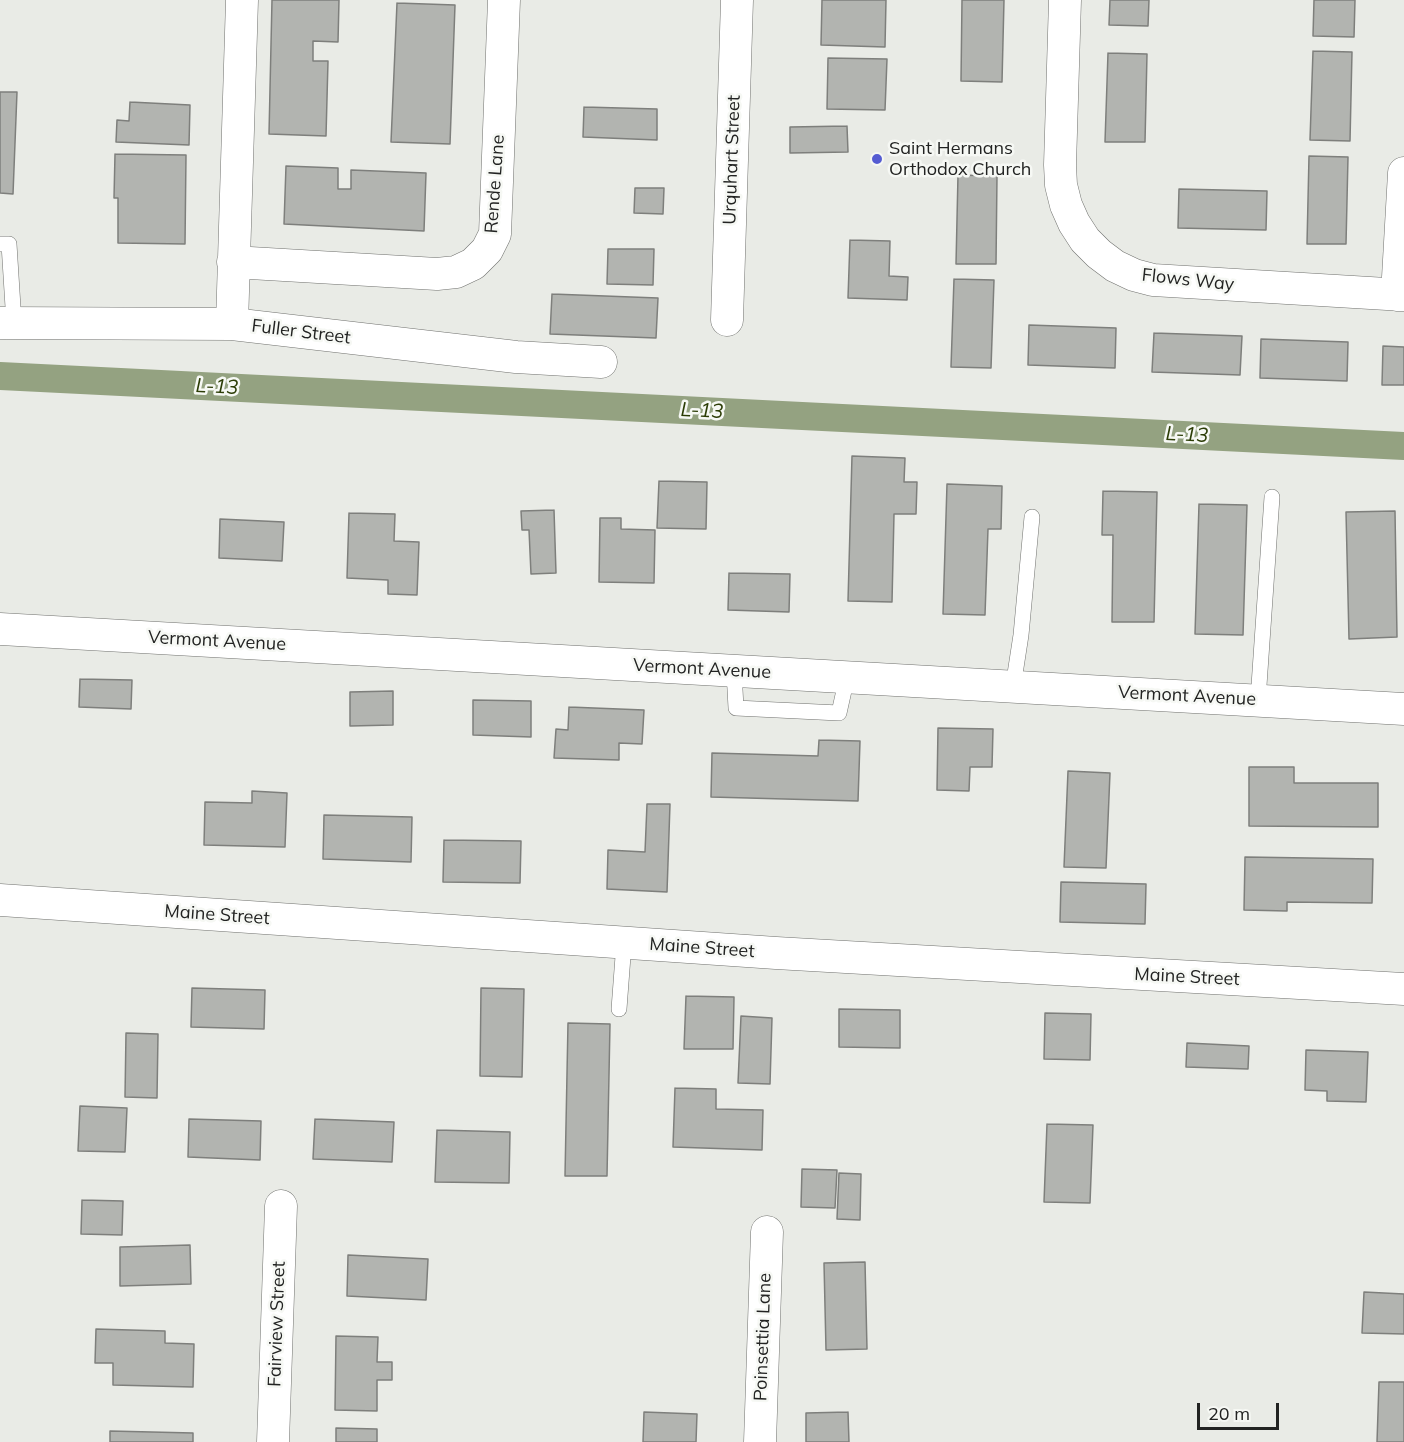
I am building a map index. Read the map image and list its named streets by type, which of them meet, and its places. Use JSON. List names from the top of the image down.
{
  "streets": {
    "street": [
      "Urquhart Street",
      "Rende Lane",
      "Flows Way",
      "Fuller Street",
      "Vermont Avenue",
      "Maine Street",
      "Fairview Street",
      "Poinsettia Lane"
    ]
  },
  "water": ["L-13"],
  "places": ["Saint Hermans Orthodox Church"],
  "scale_bar": "20 m"
}
